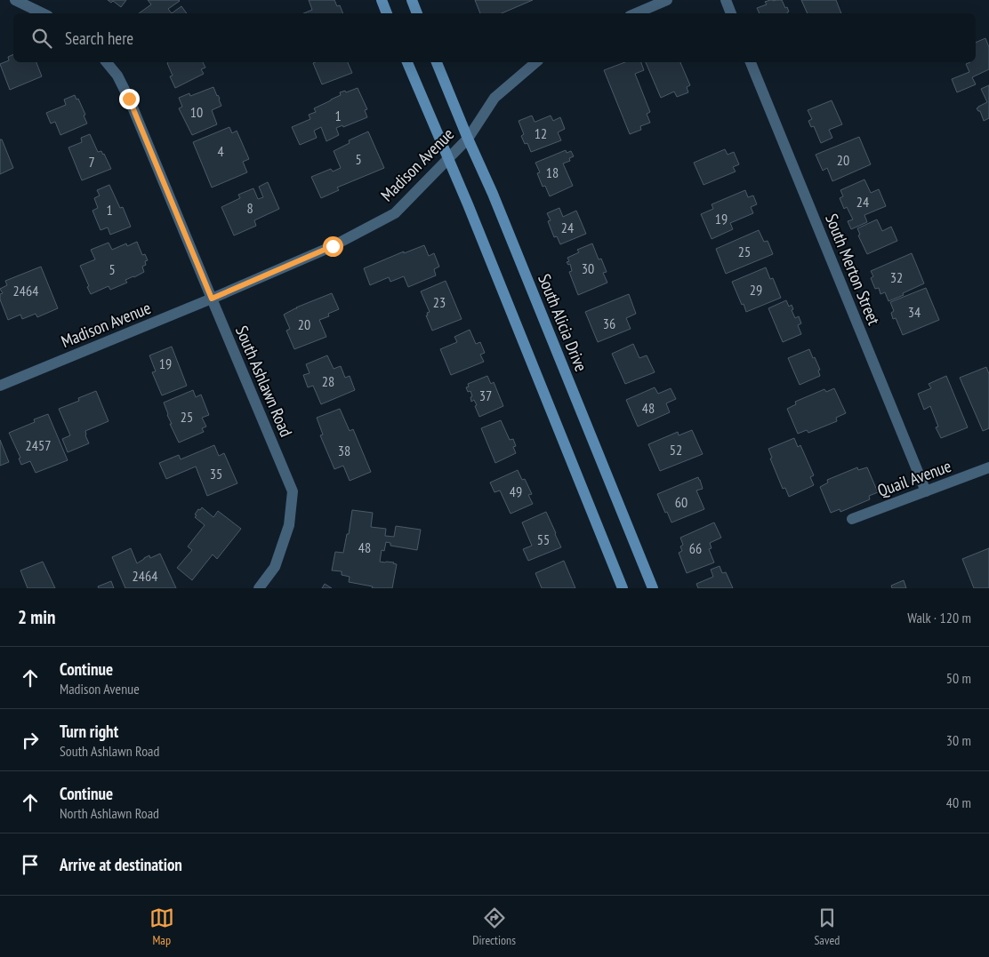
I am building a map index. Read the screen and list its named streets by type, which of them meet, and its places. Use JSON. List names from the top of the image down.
{
  "streets": {
    "main road": ["South Alicia Drive"],
    "street": [
      "Madison Avenue",
      "South Merton Street",
      "South Ashlawn Road",
      "Quail Avenue"
    ]
  },
  "crossings": [
    ["Madison Avenue", "South Alicia Drive"],
    ["Madison Avenue", "South Ashlawn Road"],
    ["South Merton Street", "Quail Avenue"]
  ],
  "house_numbers": [
    "10",
    "1",
    "12",
    "4",
    "5",
    "20",
    "7",
    "18",
    "24",
    "8",
    "1",
    "19",
    "24",
    "25",
    "30",
    "5",
    "32",
    "29",
    "2464",
    "23",
    "34",
    "36",
    "20",
    "19",
    "28",
    "37",
    "48",
    "25",
    "2457",
    "52",
    "38",
    "35",
    "49",
    "60",
    "55",
    "48",
    "66",
    "2464"
  ],
  "page": {
    "search": "Search here",
    "heading": ["2 min", "Walk · 120 m"],
    "list": [
      ["Continue", "Madison Avenue", "50 m"],
      ["Turn right", "South Ashlawn Road", "30 m"],
      ["Continue", "North Ashlawn Road", "40 m"],
      "Arrive at destination"
    ],
    "nav": ["Map", "Directions", "Saved"]
  }
}
